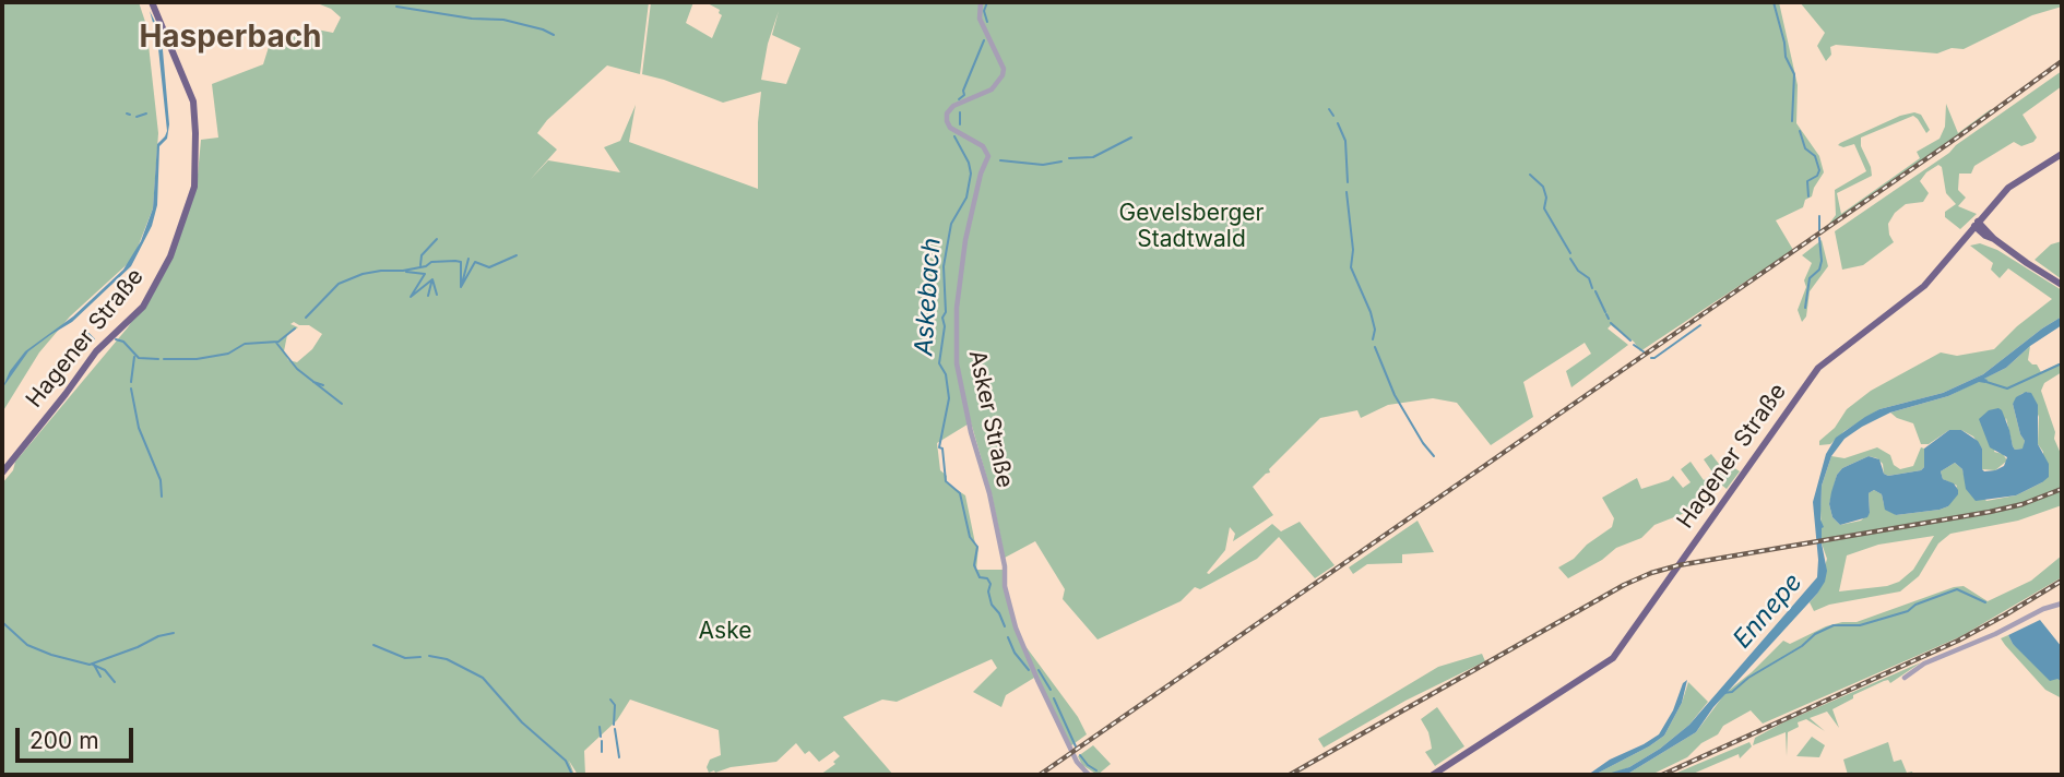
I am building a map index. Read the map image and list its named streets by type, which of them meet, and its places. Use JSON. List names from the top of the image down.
{
  "streets": {
    "main road": ["Hagener Straße"],
    "street": ["Asker Straße"]
  },
  "districts": ["Hasperbach"],
  "water": ["Askebach", "Ennepe"],
  "parks": ["Gevelsberger Stadtwald", "Aske"],
  "scale_bar": "200 m"
}
